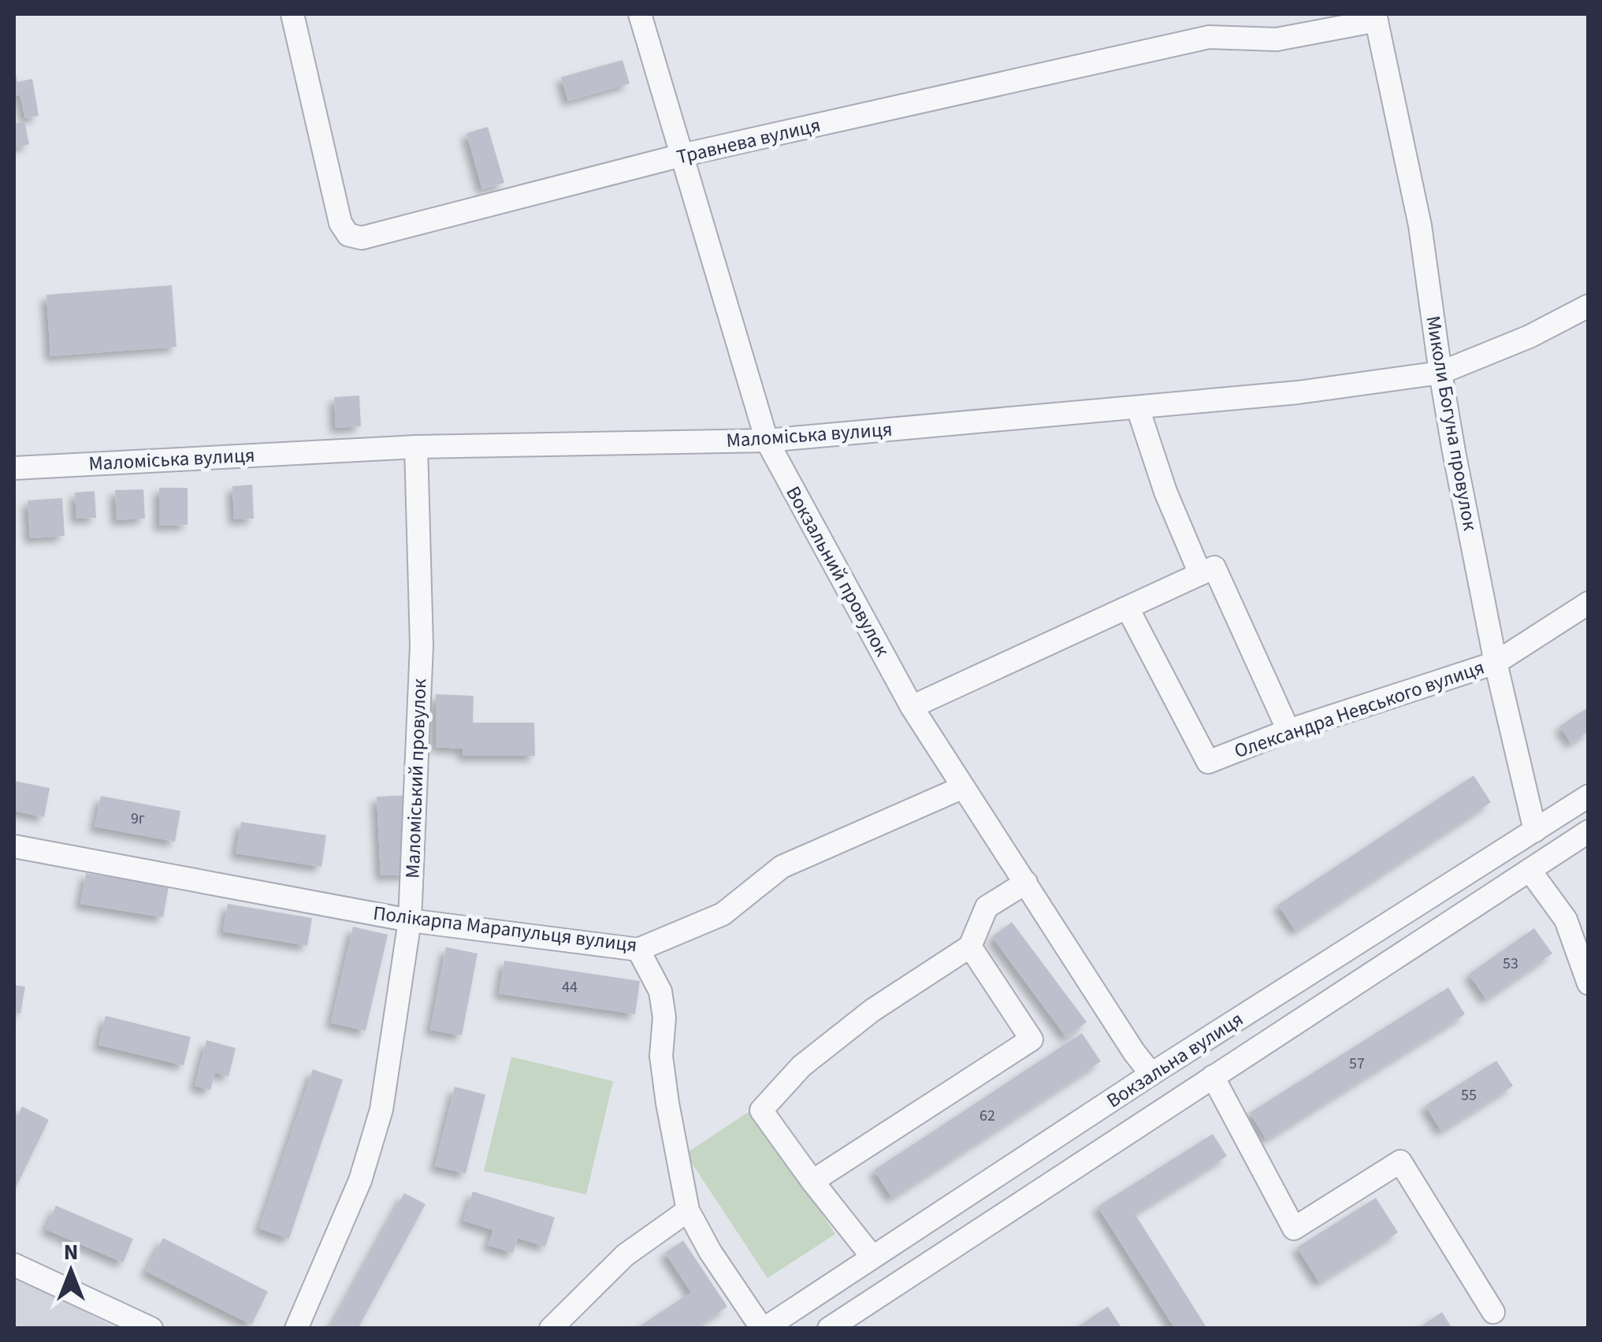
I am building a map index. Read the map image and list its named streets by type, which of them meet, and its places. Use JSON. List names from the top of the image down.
{
  "streets": {
    "street": [
      "Травнева вулиця",
      "Миколи Богуна провулок",
      "Маломіська вулиця",
      "Вокзальний провулок",
      "Олександра Невського вулиця",
      "Маломіський провулок",
      "Полікарпа Марапульця вулиця",
      "Вокзальна вулиця"
    ]
  },
  "crossings": [
    ["Травнева вулиця", "Миколи Богуна провулок"],
    ["Травнева вулиця", "Вокзальний провулок"],
    ["Миколи Богуна провулок", "Маломіська вулиця"],
    ["Миколи Богуна провулок", "Олександра Невського вулиця"],
    ["Миколи Богуна провулок", "Вокзальна вулиця"],
    ["Маломіська вулиця", "Вокзальний провулок"],
    ["Маломіська вулиця", "Маломіський провулок"],
    ["Вокзальний провулок", "Полікарпа Марапульця вулиця"],
    ["Вокзальний провулок", "Вокзальна вулиця"],
    ["Маломіський провулок", "Полікарпа Марапульця вулиця"]
  ],
  "house_numbers": [
    "9г",
    "53",
    "44",
    "57",
    "55",
    "62"
  ],
  "north": "top"
}
